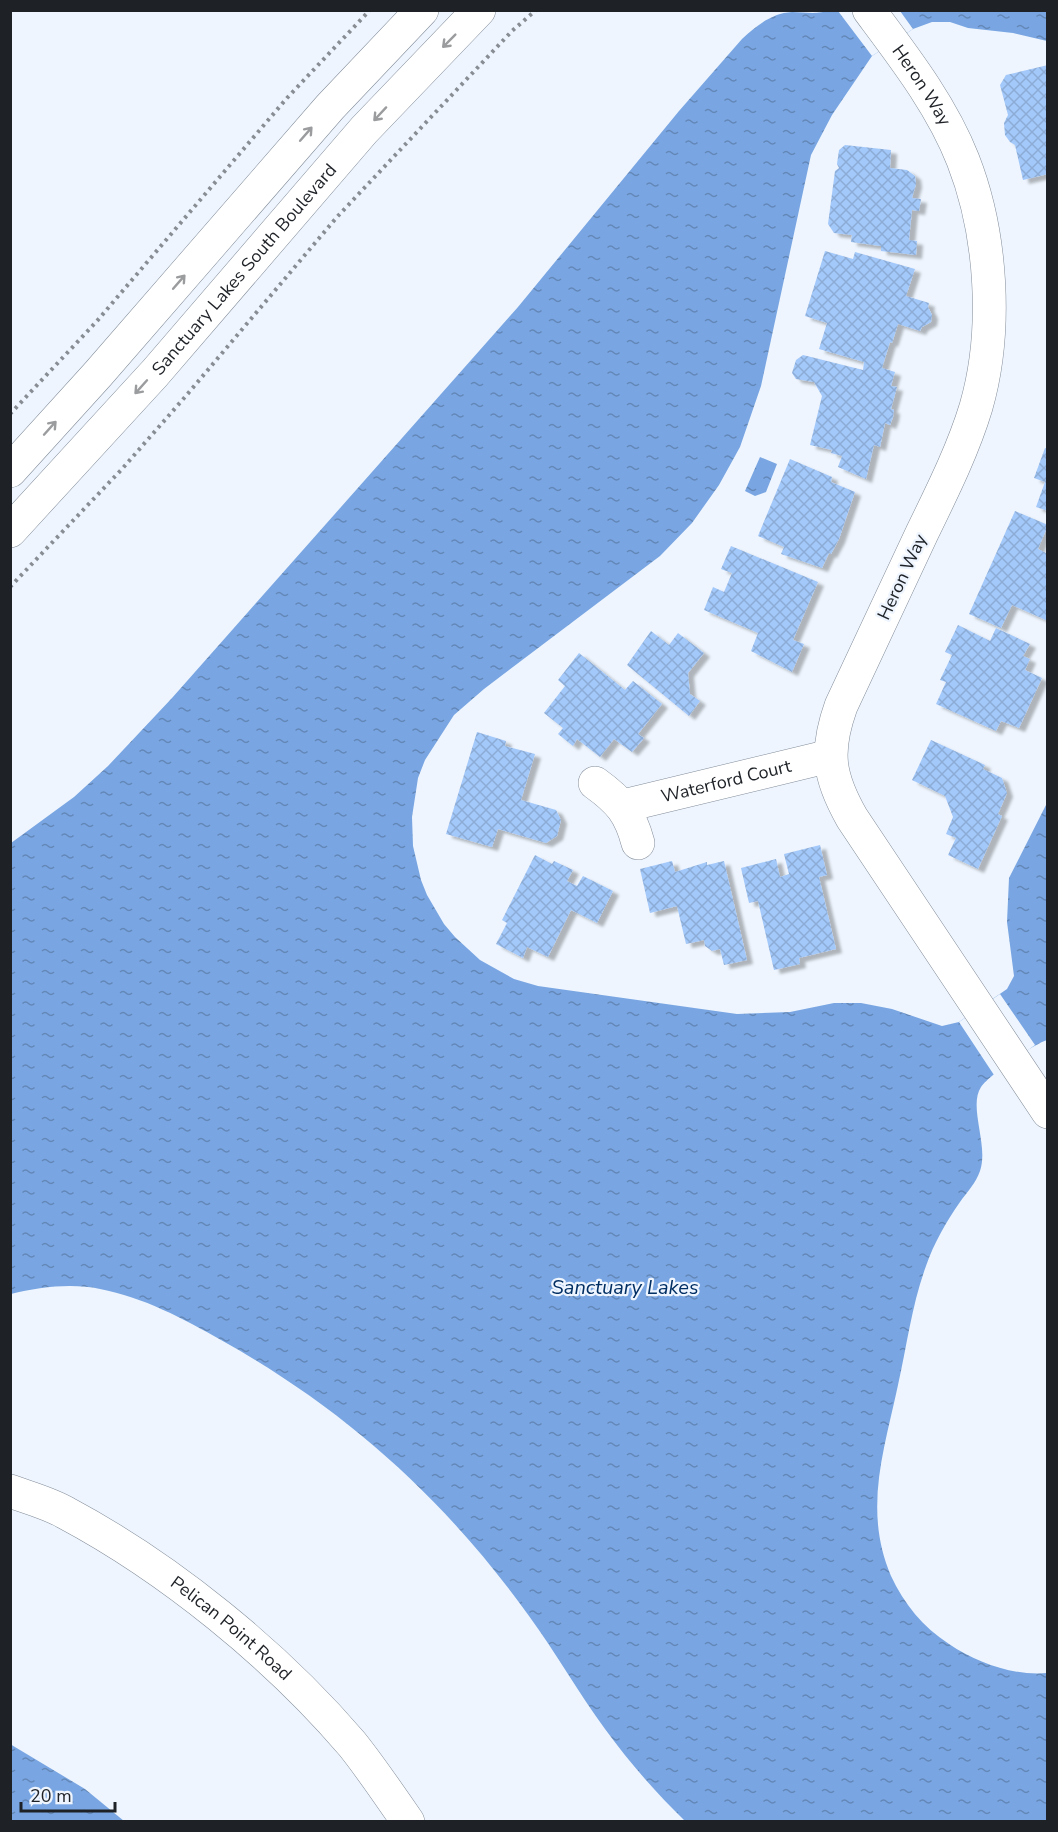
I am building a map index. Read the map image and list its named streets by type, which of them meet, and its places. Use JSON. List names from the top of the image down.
{
  "streets": {
    "street": [
      "Heron Way",
      "Sanctuary Lakes South Boulevard",
      "Waterford Court",
      "Pelican Point Road"
    ]
  },
  "crossings": [
    ["Heron Way", "Waterford Court"]
  ],
  "water": ["Sanctuary Lakes"],
  "scale_bar": "20 m"
}
